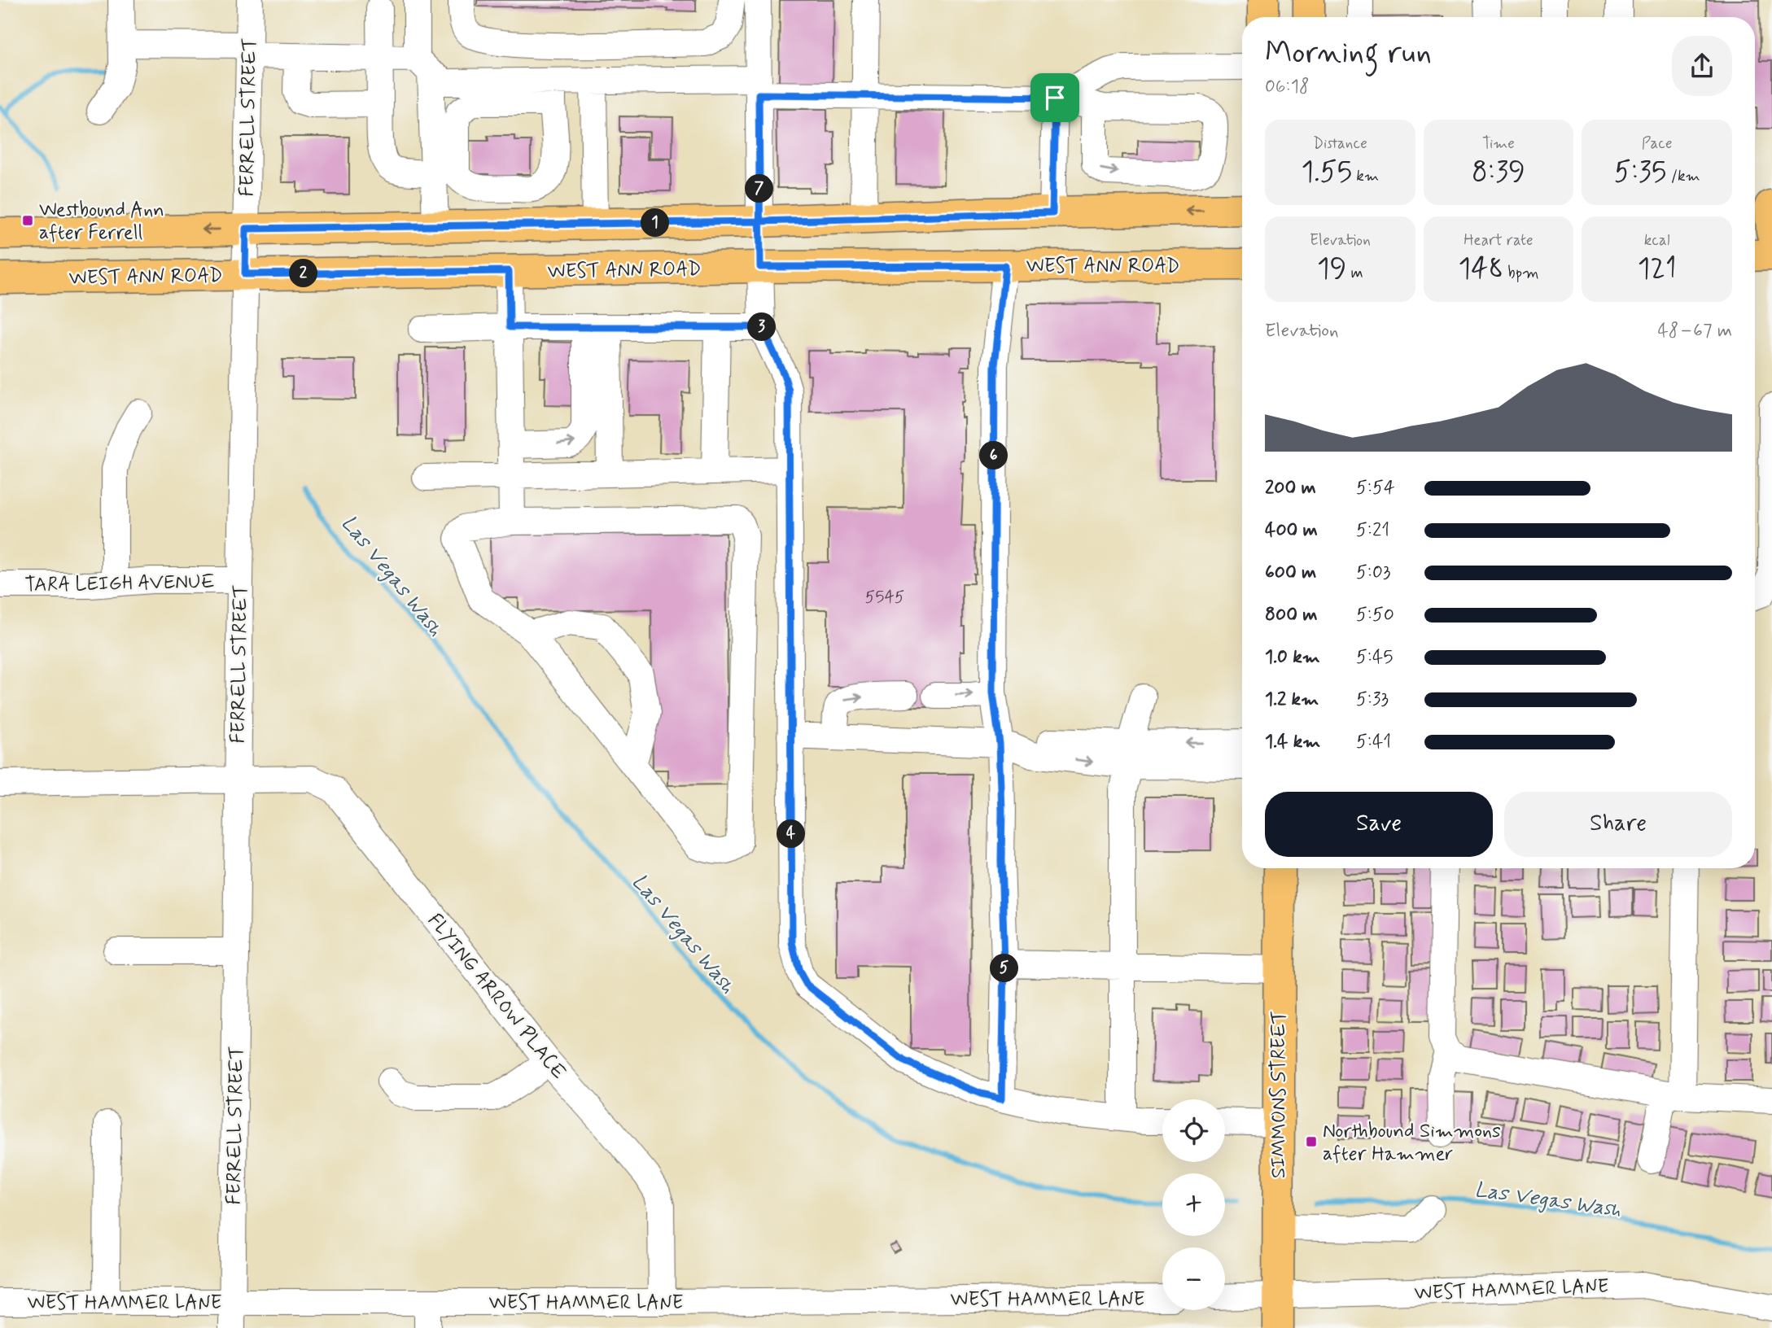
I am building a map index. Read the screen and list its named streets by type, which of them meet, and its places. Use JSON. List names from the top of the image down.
{
  "streets": {
    "main road": ["WEST ANN ROAD", "SIMMONS STREET"],
    "street": [
      "FERRELL STREET",
      "TARA LEIGH AVENUE",
      "FLYING ARROW PLACE",
      "WEST HAMMER LANE"
    ]
  },
  "crossings": [
    ["FERRELL STREET", "WEST ANN ROAD"],
    ["FERRELL STREET", "TARA LEIGH AVENUE"],
    ["FERRELL STREET", "FLYING ARROW PLACE"],
    ["FERRELL STREET", "WEST HAMMER LANE"],
    ["FLYING ARROW PLACE", "WEST HAMMER LANE"],
    ["SIMMONS STREET", "WEST HAMMER LANE"]
  ],
  "water": ["Las Vegas Wash"],
  "places": {
    "transit": ["Westbound Ann after Ferrell", "Northbound Simmons after Hammer"]
  },
  "house_numbers": ["5545"],
  "page": {
    "heading": ["Morning run", "06:18"],
    "stats": [
      ["Distance", "1.55 km"],
      ["Time", "8:39"],
      ["Pace", "5:35 /km"],
      ["Elevation", "19 m"],
      ["Heart rate", "148 bpm"],
      ["kcal", "121"]
    ],
    "pins": [
      "7",
      "1",
      "2",
      "3",
      "6",
      "4",
      "5"
    ],
    "chart": ["Elevation", "48–67 m"],
    "list": [
      {
        "name": "200 m",
        "note": "5:54"
      },
      {
        "name": "400 m",
        "note": "5:21"
      },
      {
        "name": "600 m",
        "note": "5:03"
      },
      {
        "name": "800 m",
        "note": "5:50"
      },
      {
        "name": "1.0 km",
        "note": "5:45"
      },
      {
        "name": "1.2 km",
        "note": "5:33"
      },
      {
        "name": "1.4 km",
        "note": "5:41"
      }
    ],
    "buttons": ["Save", "Share"],
    "map_buttons": ["+", "−"]
  }
}
